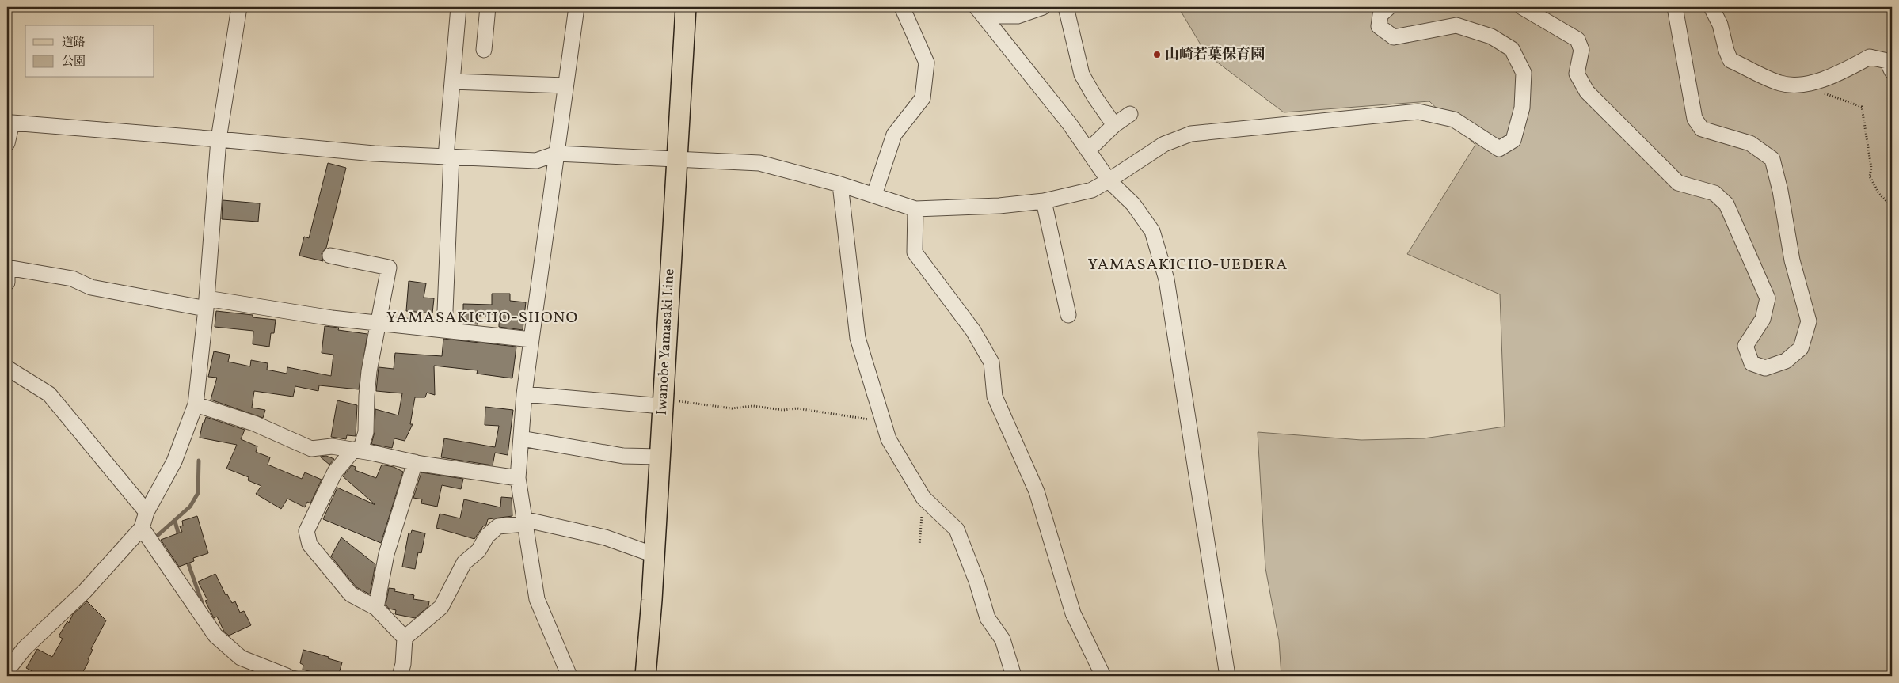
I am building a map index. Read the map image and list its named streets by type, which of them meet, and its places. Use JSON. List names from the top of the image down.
{
  "streets": {
    "main road": ["Iwanobe Yamasaki Line"]
  },
  "districts": ["YAMASAKICHO-UEDERA", "YAMASAKICHO-SHONO"],
  "places": ["山崎若葉保育園"],
  "legend": ["道路", "公園"]
}
